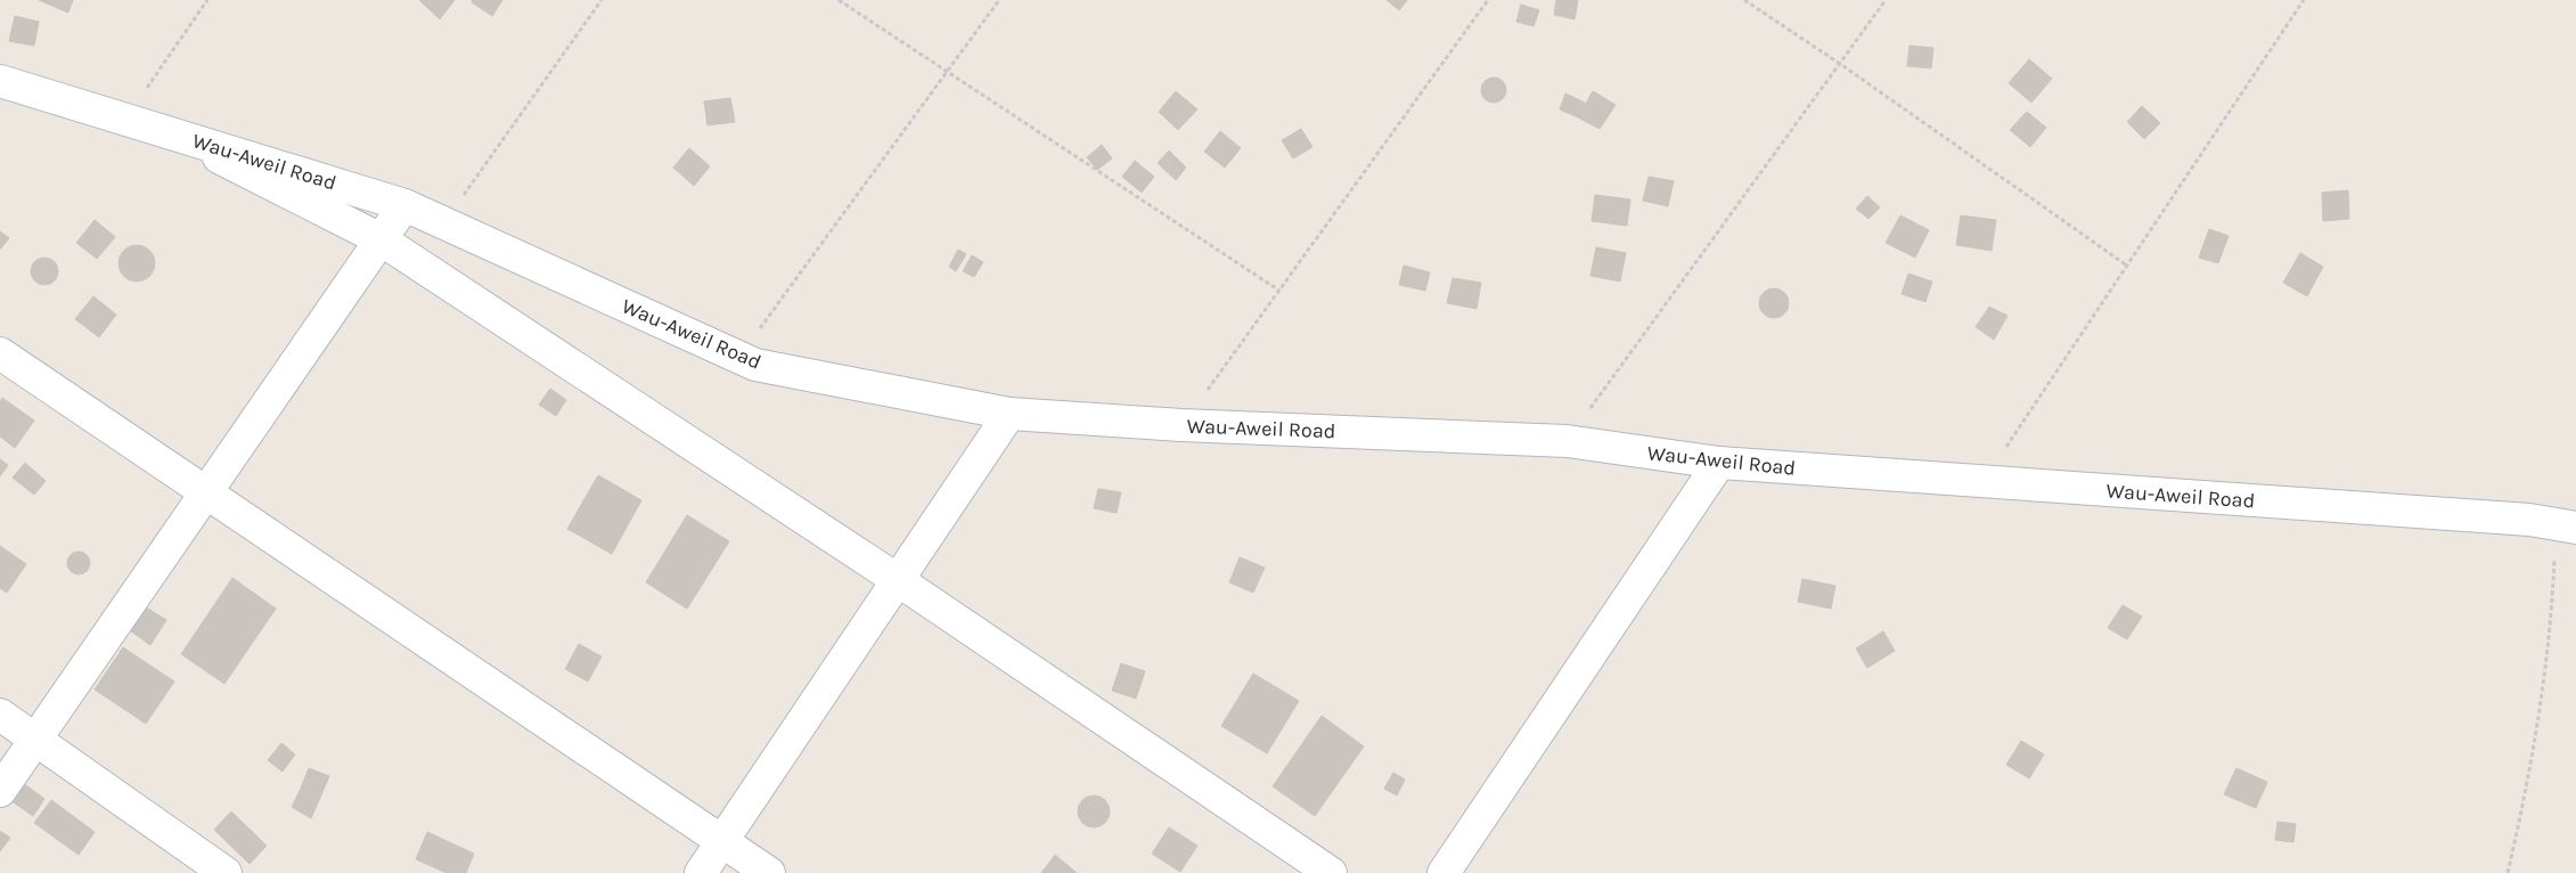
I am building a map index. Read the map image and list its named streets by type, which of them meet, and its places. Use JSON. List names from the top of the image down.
{
  "streets": {
    "street": ["Wau-Aweil Road"]
  }
}
